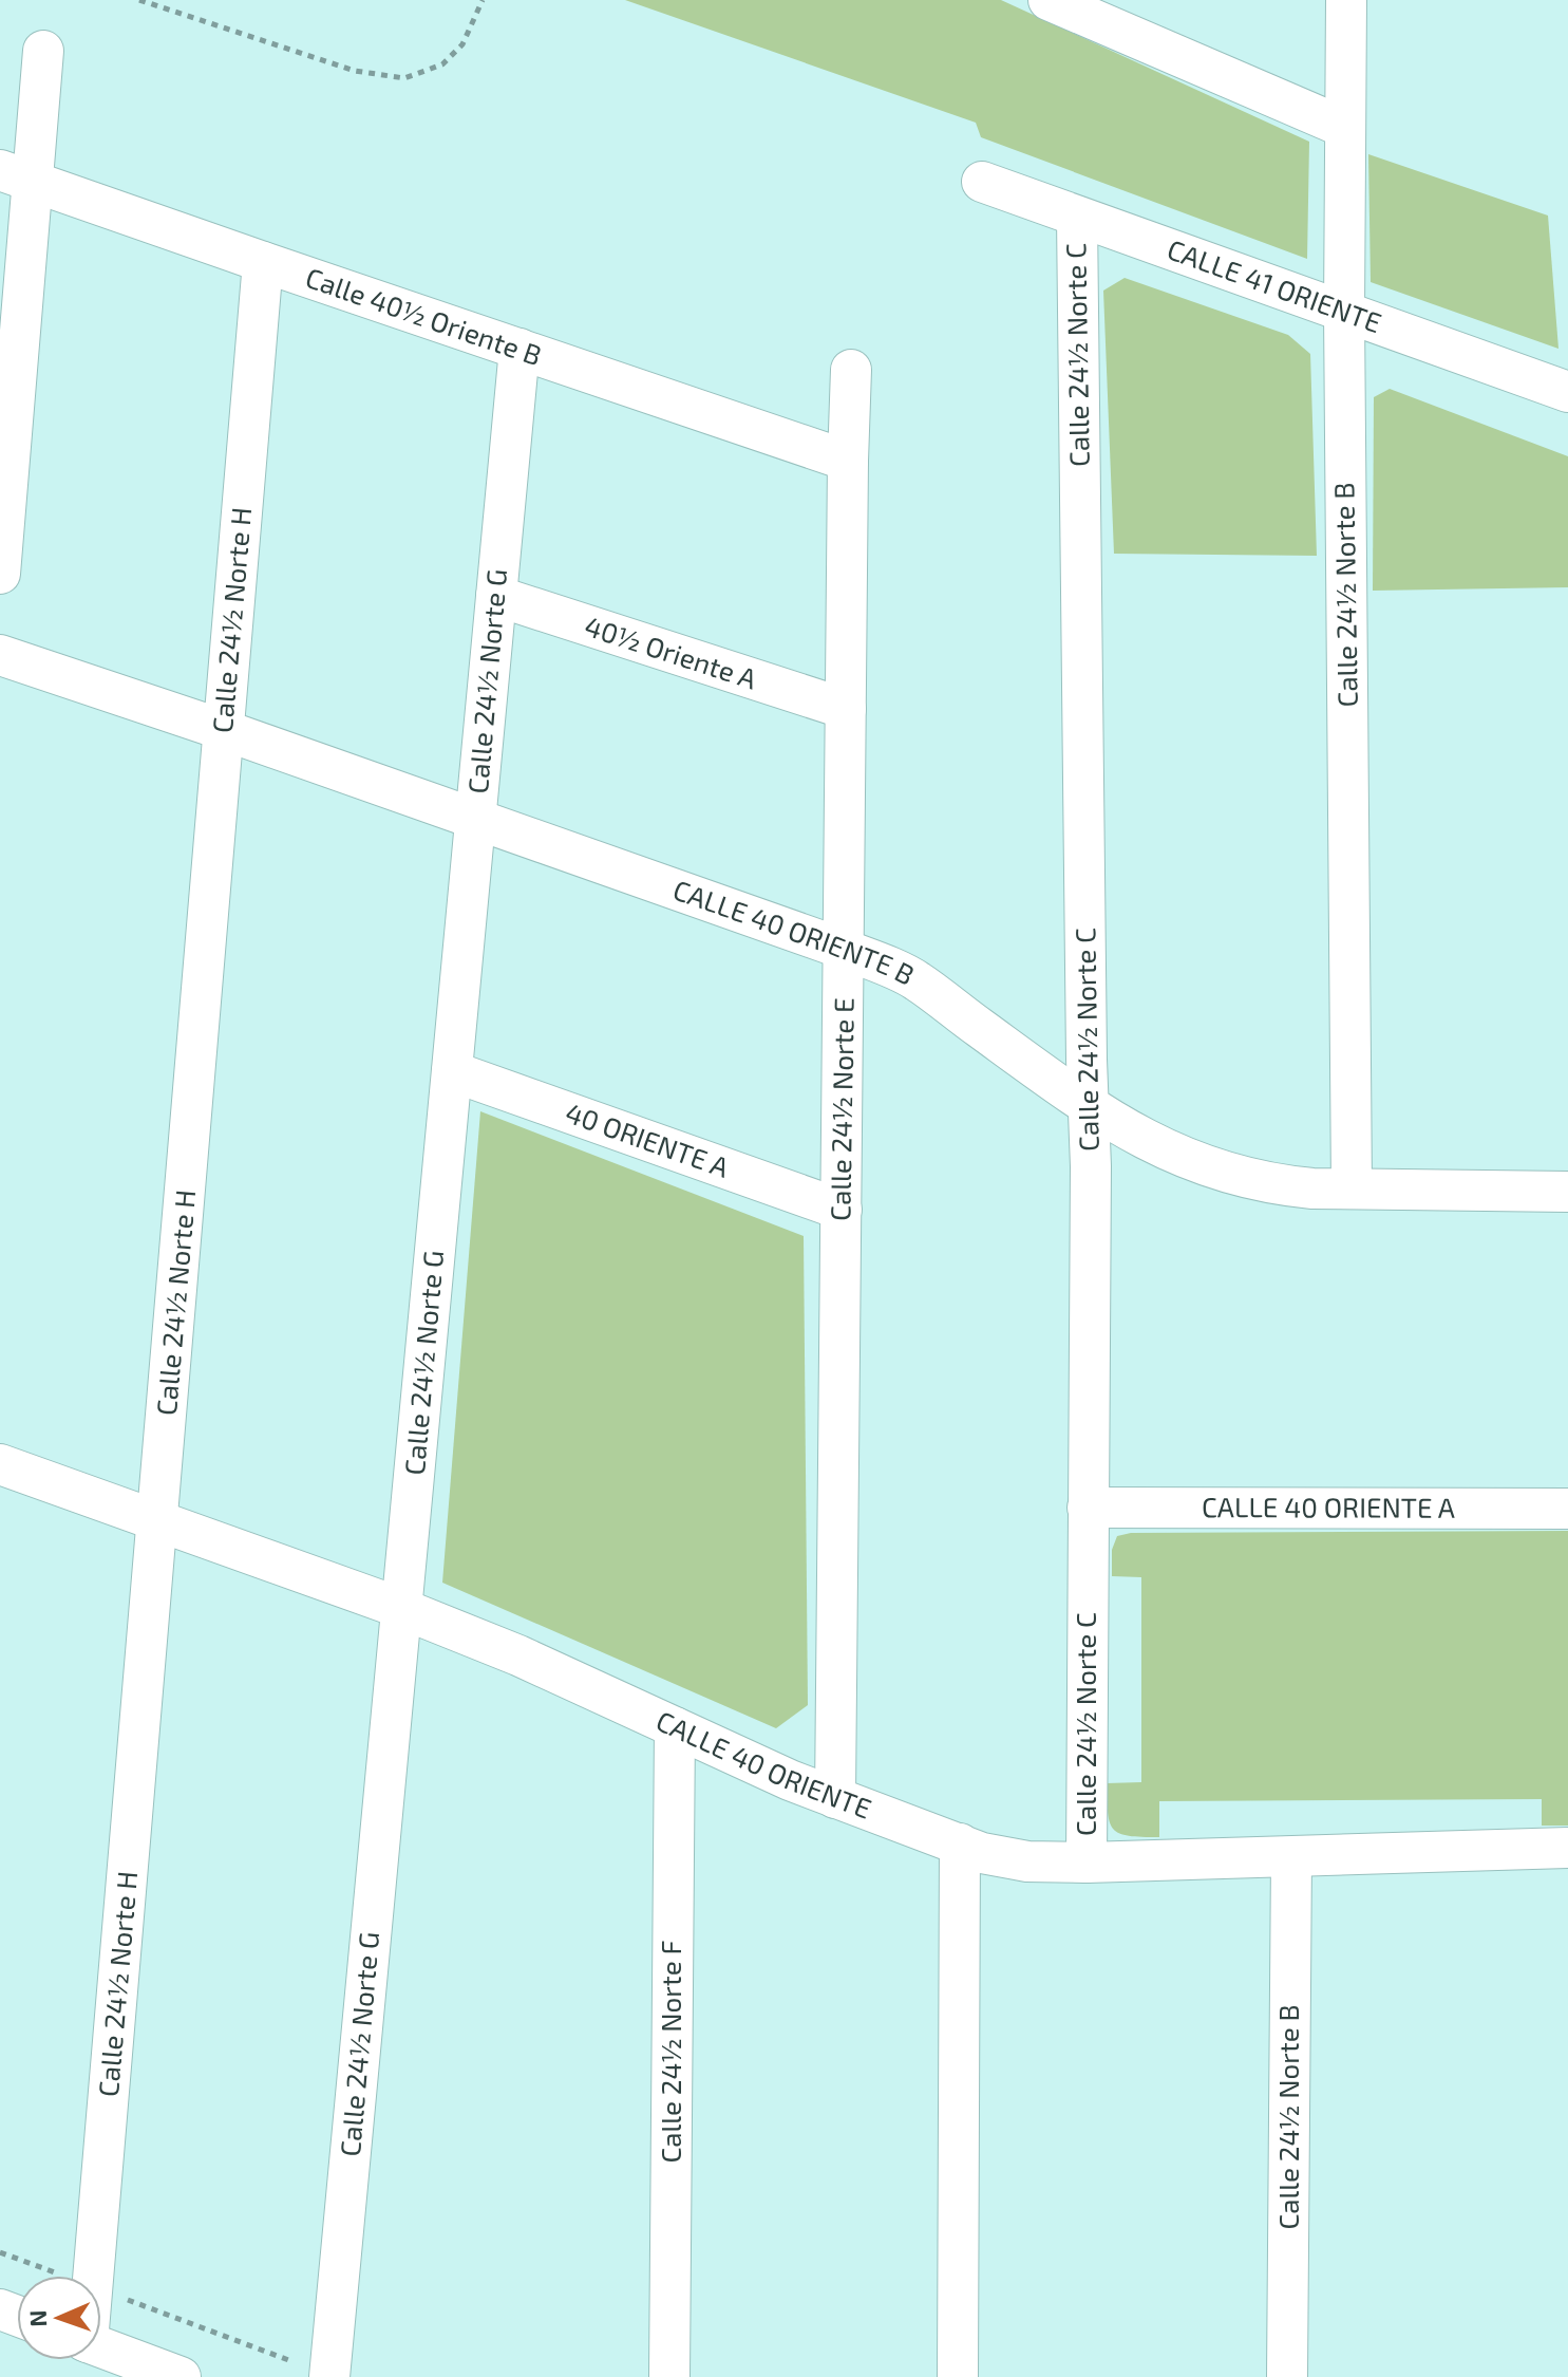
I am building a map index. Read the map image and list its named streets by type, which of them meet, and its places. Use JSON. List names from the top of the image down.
{
  "streets": {
    "street": [
      "CALLE 41 ORIENTE",
      "Calle 40½ Oriente B",
      "Calle 24½ Norte C",
      "Calle 24½ Norte B",
      "Calle 24½ Norte H",
      "40½ Oriente A",
      "Calle 24½ Norte G",
      "CALLE 40 ORIENTE B",
      "Calle 24½ Norte E",
      "40 ORIENTE A",
      "CALLE 40 ORIENTE A",
      "CALLE 40 ORIENTE",
      "Calle 24½ Norte F"
    ]
  },
  "crossings": [
    ["CALLE 41 ORIENTE", "Calle 24½ Norte C"],
    ["CALLE 41 ORIENTE", "Calle 24½ Norte B"],
    ["Calle 40½ Oriente B", "Calle 24½ Norte H"],
    ["Calle 40½ Oriente B", "Calle 24½ Norte G"],
    ["Calle 40½ Oriente B", "Calle 24½ Norte E"],
    ["Calle 24½ Norte C", "CALLE 40 ORIENTE B"],
    ["Calle 24½ Norte C", "CALLE 40 ORIENTE A"],
    ["Calle 24½ Norte C", "CALLE 40 ORIENTE"],
    ["Calle 24½ Norte B", "CALLE 40 ORIENTE B"],
    ["Calle 24½ Norte B", "CALLE 40 ORIENTE"],
    ["Calle 24½ Norte H", "CALLE 40 ORIENTE B"],
    ["Calle 24½ Norte H", "CALLE 40 ORIENTE"],
    ["40½ Oriente A", "Calle 24½ Norte G"],
    ["40½ Oriente A", "Calle 24½ Norte E"],
    ["Calle 24½ Norte G", "CALLE 40 ORIENTE B"],
    ["Calle 24½ Norte G", "40 ORIENTE A"],
    ["Calle 24½ Norte G", "CALLE 40 ORIENTE"],
    ["CALLE 40 ORIENTE B", "Calle 24½ Norte E"],
    ["Calle 24½ Norte E", "40 ORIENTE A"],
    ["Calle 24½ Norte E", "CALLE 40 ORIENTE"],
    ["CALLE 40 ORIENTE", "Calle 24½ Norte F"]
  ],
  "north": "left"
}
